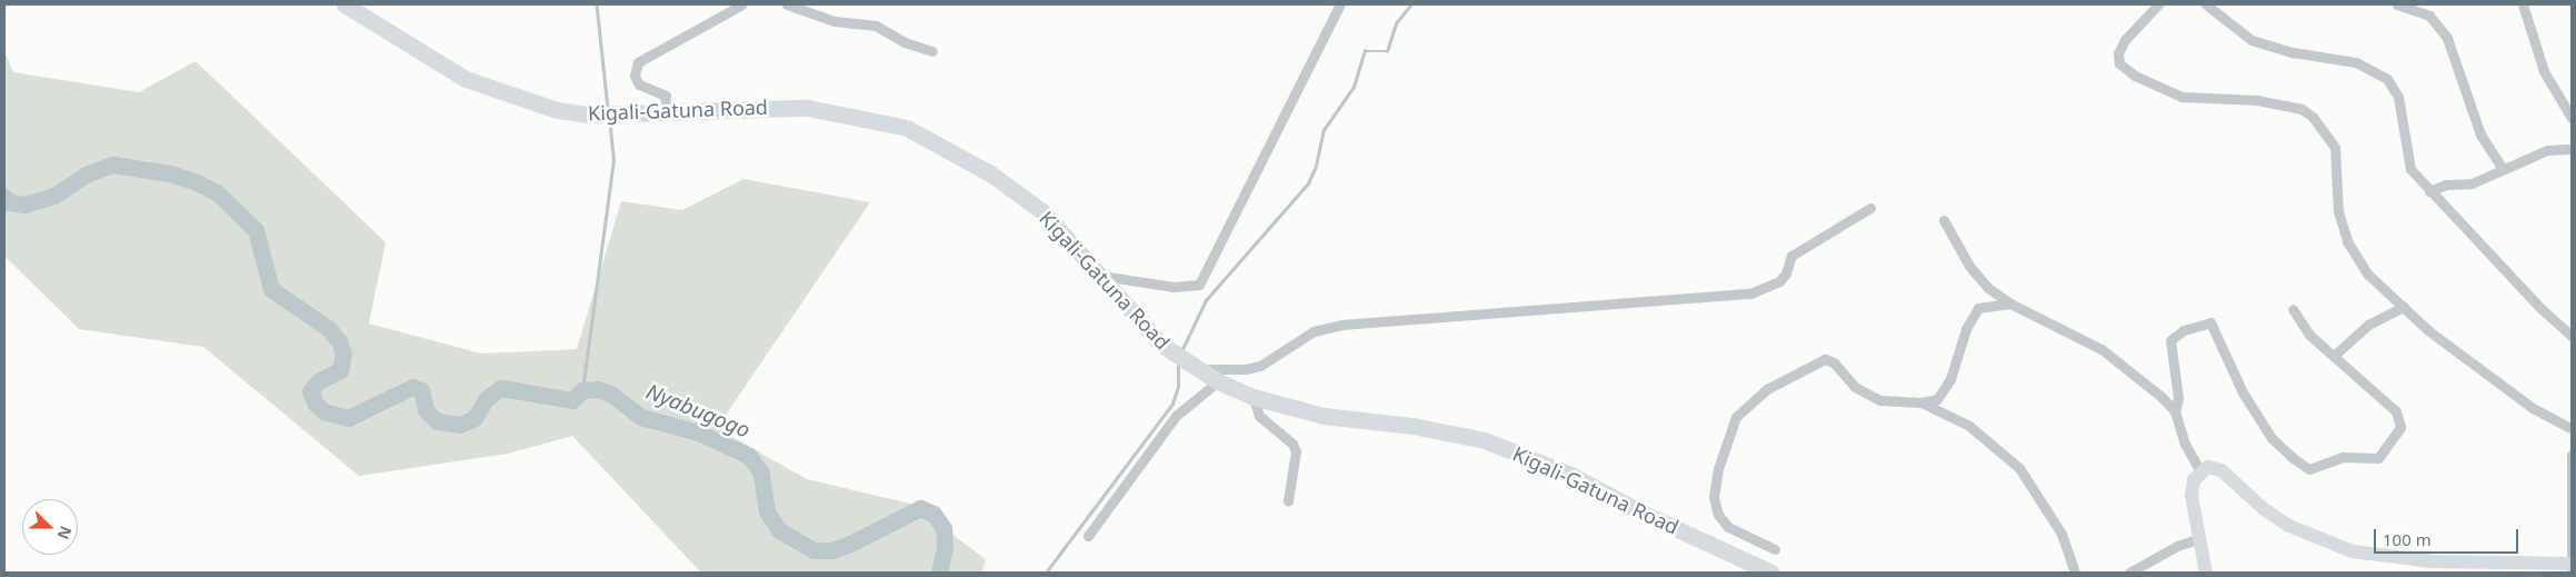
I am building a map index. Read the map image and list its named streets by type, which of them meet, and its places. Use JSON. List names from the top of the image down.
{
  "streets": {
    "highway": ["Kigali-Gatuna Road"]
  },
  "water": ["Nyabugogo"],
  "scale_bar": "100 m",
  "north": "right"
}
